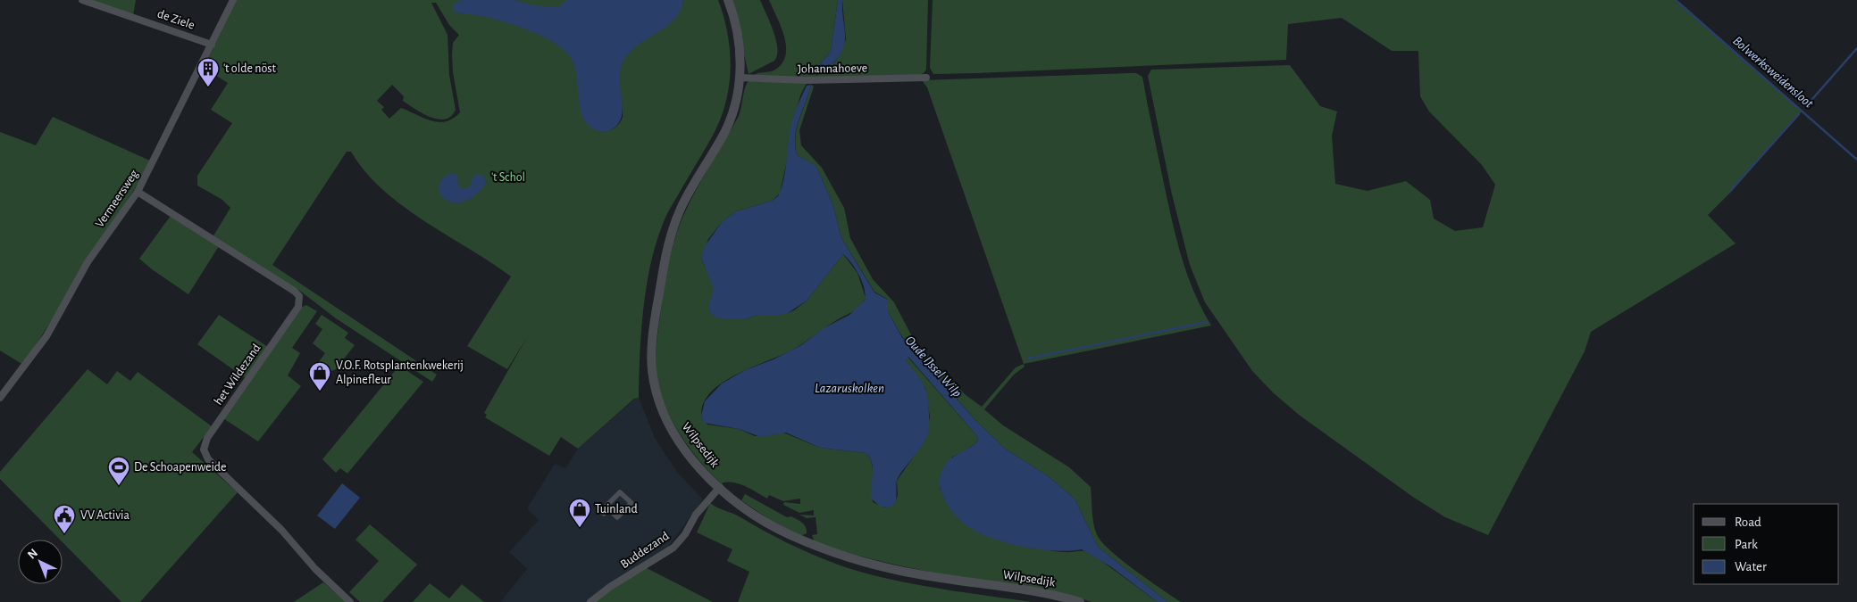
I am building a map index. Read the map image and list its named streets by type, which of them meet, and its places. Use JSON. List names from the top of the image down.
{
  "streets": {
    "main road": ["Wilpsedijk"],
    "street": [
      "de Ziele",
      "Johannahoeve",
      "Vermeersweg",
      "het Wildezand",
      "Buddezand"
    ]
  },
  "crossings": [
    ["de Ziele", "Vermeersweg"],
    ["Johannahoeve", "Wilpsedijk"],
    ["Vermeersweg", "het Wildezand"],
    ["Wilpsedijk", "Buddezand"]
  ],
  "water": ["Bolwerksweidensloot", "Oude IJssel Wilp", "Lazaruskolken"],
  "parks": ["'t Schol"],
  "places": {
    "building": ["'t olde nöst"],
    "shop": ["V.O.F. Rotsplantenkwekerij Alpinefleur", "Tuinland"],
    "sports": ["De Schoapenweide"],
    "public building": ["VV Activia"]
  },
  "legend": ["Road", "Park", "Water"],
  "north": "top left"
}
